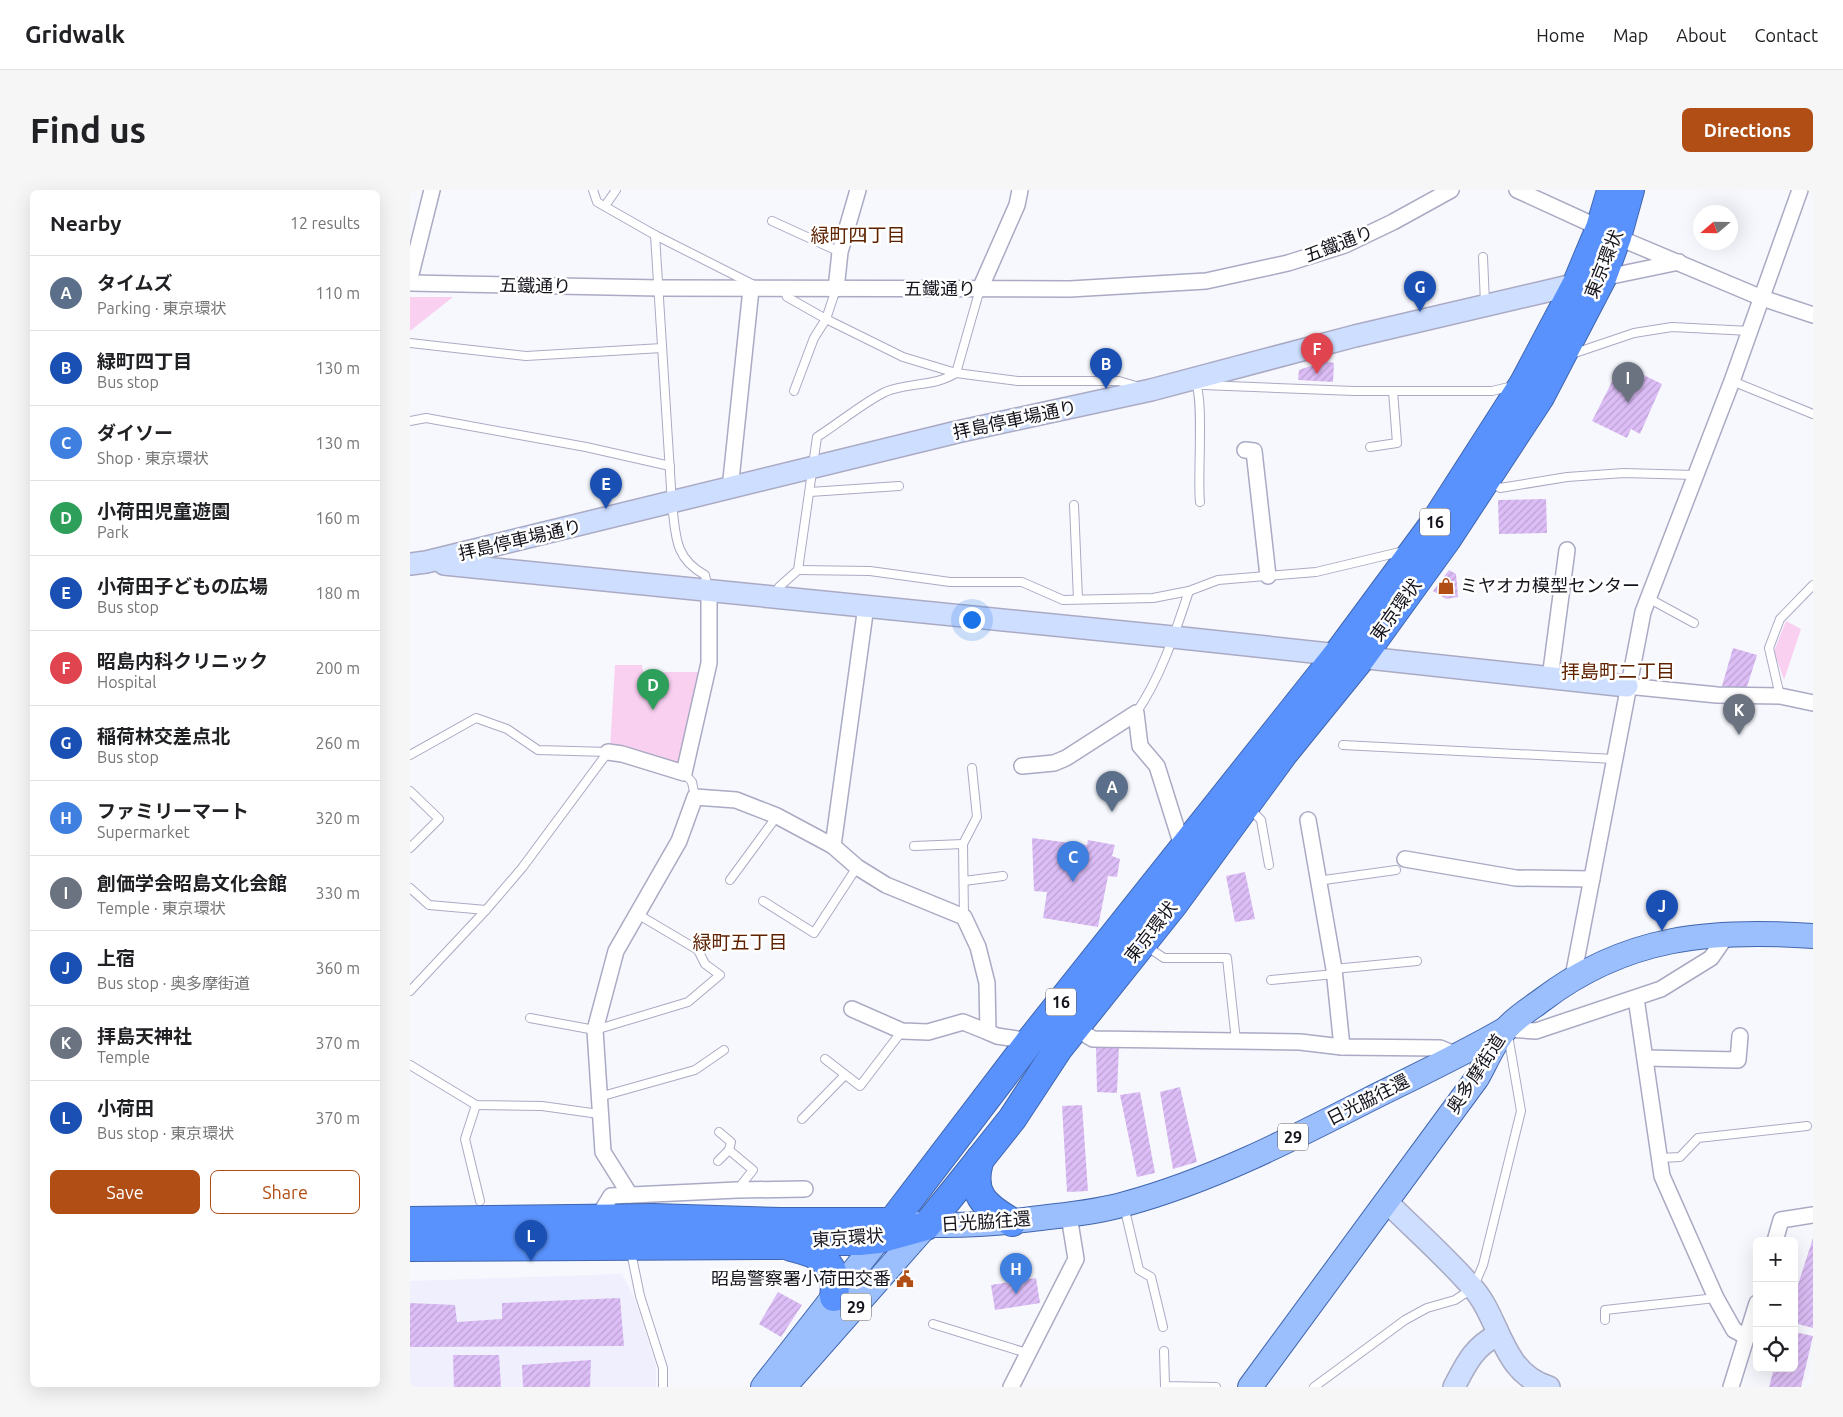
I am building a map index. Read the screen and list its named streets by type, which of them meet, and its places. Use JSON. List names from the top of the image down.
{
  "streets": {
    "highway": ["東京環状", "16"],
    "main road": ["奥多摩街道", "日光脇往還", "29"],
    "street": ["五鐵通り", "拝島停車場通り"]
  },
  "crossings": [
    ["東京環状", "拝島停車場通り"],
    ["東京環状", "日光脇往還"],
    ["東京環状", "29"],
    ["奥多摩街道", "日光脇往還"],
    ["日光脇往還", "29"]
  ],
  "districts": ["緑町四丁目", "拝島町二丁目", "緑町五丁目"],
  "places": {
    "shop": ["ミヤオカ模型センター"],
    "public building": ["昭島警察署小荷田交番"]
  },
  "north": "left",
  "page": {
    "header": "Gridwalk",
    "nav": [
      "Home",
      "Map",
      "About",
      "Contact"
    ],
    "buttons": [
      "Directions",
      ["Save", "Share"]
    ],
    "title": "Find us",
    "heading": ["Nearby", "12 results"],
    "list": [
      {
        "mark": "A",
        "name": "タイムズ",
        "note": "Parking · 東京環状",
        "value": "110 m"
      },
      {
        "mark": "B",
        "name": "緑町四丁目",
        "note": "Bus stop",
        "value": "130 m"
      },
      {
        "mark": "C",
        "name": "ダイソー",
        "note": "Shop · 東京環状",
        "value": "130 m"
      },
      {
        "mark": "D",
        "name": "小荷田児童遊園",
        "note": "Park",
        "value": "160 m"
      },
      {
        "mark": "E",
        "name": "小荷田子どもの広場",
        "note": "Bus stop",
        "value": "180 m"
      },
      {
        "mark": "F",
        "name": "昭島内科クリニック",
        "note": "Hospital",
        "value": "200 m"
      },
      {
        "mark": "G",
        "name": "稲荷林交差点北",
        "note": "Bus stop",
        "value": "260 m"
      },
      {
        "mark": "H",
        "name": "ファミリーマート",
        "note": "Supermarket",
        "value": "320 m"
      },
      {
        "mark": "I",
        "name": "創価学会昭島文化会館",
        "note": "Temple · 東京環状",
        "value": "330 m"
      },
      {
        "mark": "J",
        "name": "上宿",
        "note": "Bus stop · 奥多摩街道",
        "value": "360 m"
      },
      {
        "mark": "K",
        "name": "拝島天神社",
        "note": "Temple",
        "value": "370 m"
      },
      {
        "mark": "L",
        "name": "小荷田",
        "note": "Bus stop · 東京環状",
        "value": "370 m"
      }
    ],
    "pins": [
      "G",
      "F",
      "B",
      "I",
      "E",
      "D",
      "K",
      "A",
      "C",
      "J",
      "L",
      "H"
    ],
    "map_buttons": ["+", "−"]
  }
}
